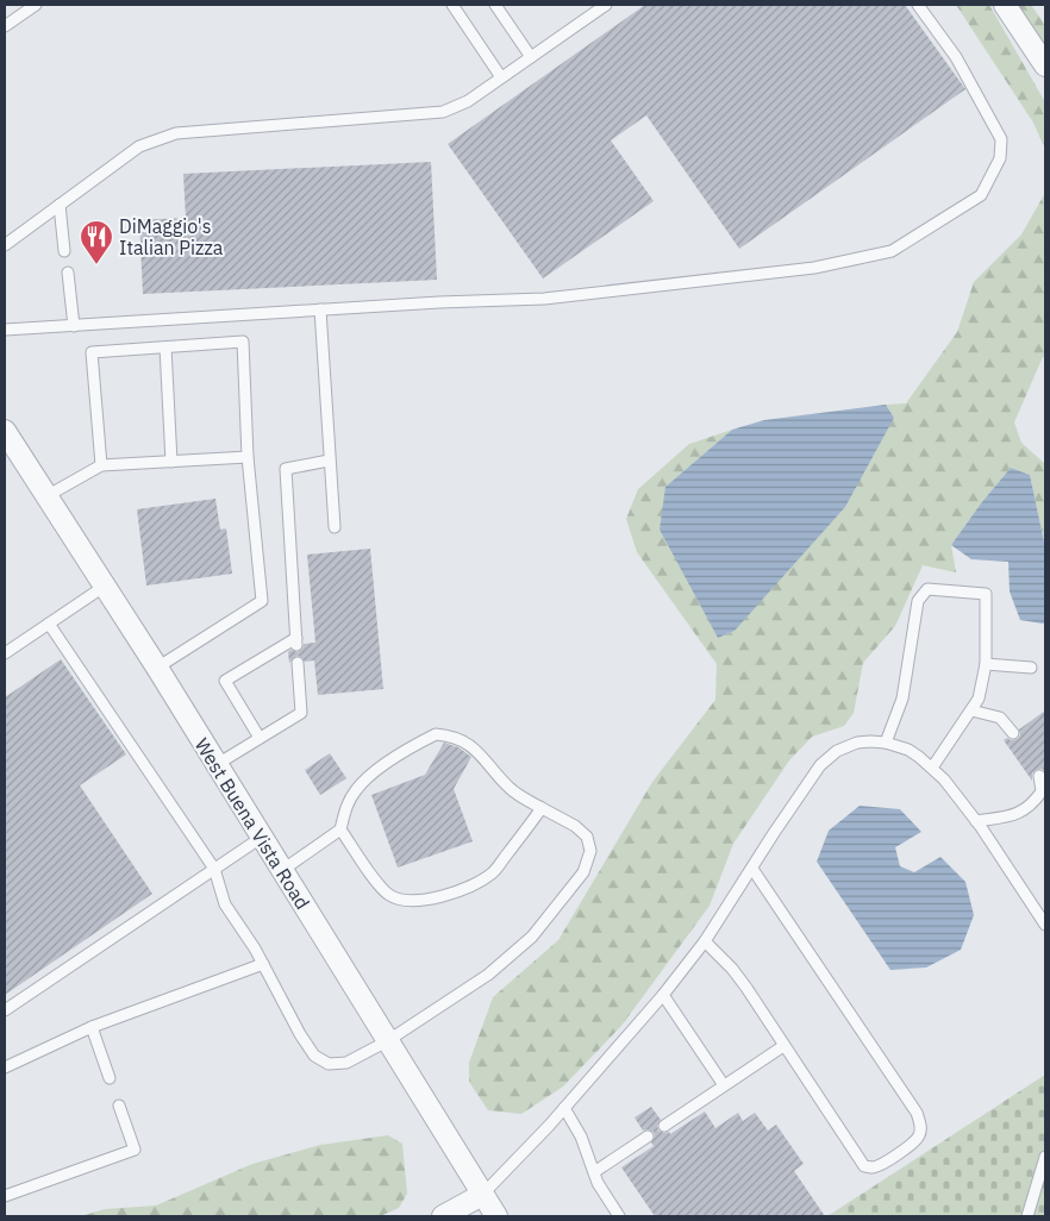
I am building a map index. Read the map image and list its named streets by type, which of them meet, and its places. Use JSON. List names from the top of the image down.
{
  "streets": {
    "street": ["West Buena Vista Road"]
  },
  "places": {
    "restaurant": ["DiMaggio's Italian Pizza"]
  }
}
